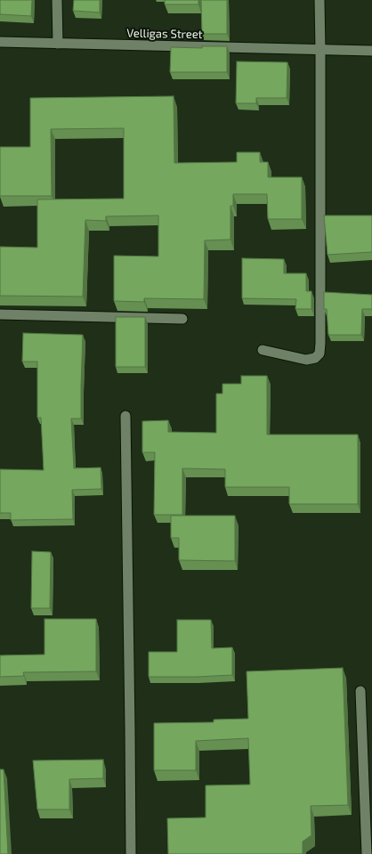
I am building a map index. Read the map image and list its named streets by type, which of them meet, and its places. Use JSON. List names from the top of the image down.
{
  "streets": {
    "street": ["Velligas Street"]
  }
}
